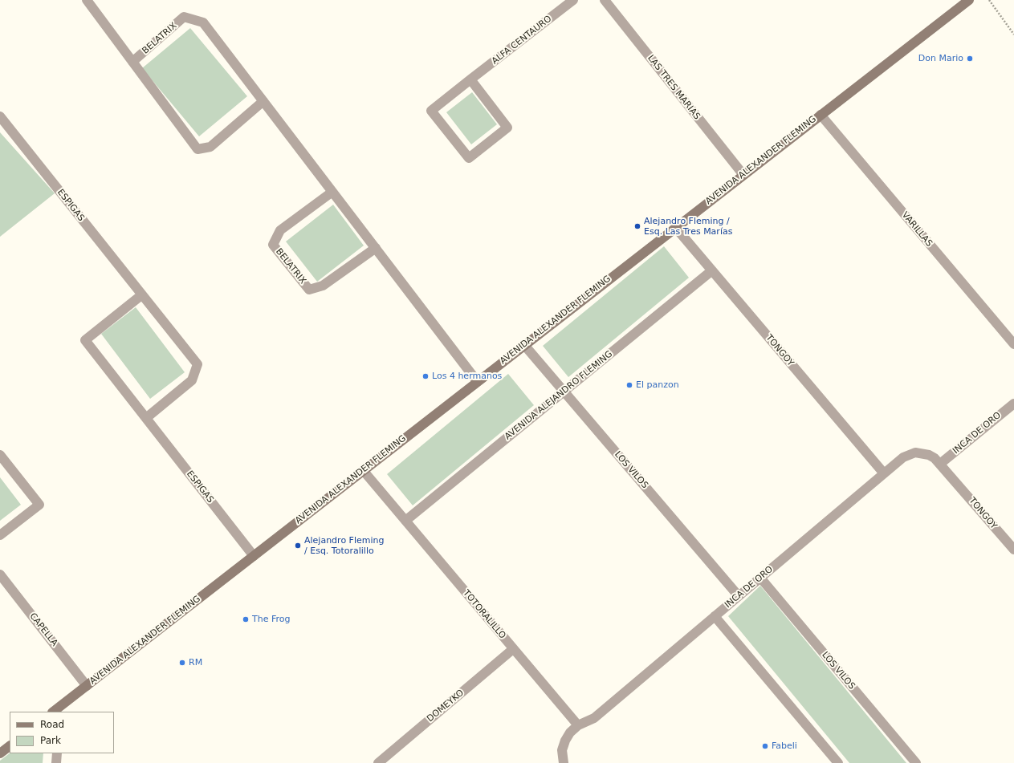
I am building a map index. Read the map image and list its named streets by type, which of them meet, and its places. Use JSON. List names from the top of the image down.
{
  "streets": {
    "street": [
      "BELATRIX",
      "ALFA CENTAURO",
      "LAS TRES MARIAS",
      "AVENIDA ALEXANDER FLEMING",
      "ESPIGAS",
      "VARILLAS",
      "TONGOY",
      "AVENIDA ALEJANDRO FLEMING",
      "INCA DE ORO",
      "LOS VILOS",
      "TOTORALILLO",
      "CAPELLA",
      "DOMEYKO"
    ]
  },
  "crossings": [
    ["BELATRIX", "AVENIDA ALEXANDER FLEMING"],
    ["LAS TRES MARIAS", "AVENIDA ALEXANDER FLEMING"],
    ["AVENIDA ALEXANDER FLEMING", "ESPIGAS"],
    ["AVENIDA ALEXANDER FLEMING", "VARILLAS"],
    ["AVENIDA ALEXANDER FLEMING", "TONGOY"],
    ["AVENIDA ALEXANDER FLEMING", "LOS VILOS"],
    ["AVENIDA ALEXANDER FLEMING", "TOTORALILLO"],
    ["AVENIDA ALEXANDER FLEMING", "CAPELLA"],
    ["TONGOY", "AVENIDA ALEJANDRO FLEMING"],
    ["TONGOY", "INCA DE ORO"],
    ["AVENIDA ALEJANDRO FLEMING", "LOS VILOS"],
    ["AVENIDA ALEJANDRO FLEMING", "TOTORALILLO"],
    ["INCA DE ORO", "LOS VILOS"],
    ["INCA DE ORO", "TOTORALILLO"],
    ["TOTORALILLO", "DOMEYKO"]
  ],
  "places": [
    "Don Mario",
    "Alejandro Fleming / Esq. Las Tres Marías",
    "Los 4 hermanos",
    "El panzon",
    "Alejandro Fleming / Esq. Totoralillo",
    "The Frog",
    "RM",
    "Fabeli"
  ],
  "legend": ["Road", "Park"]
}
